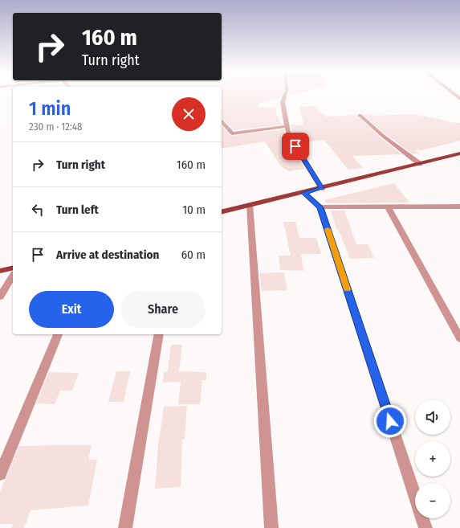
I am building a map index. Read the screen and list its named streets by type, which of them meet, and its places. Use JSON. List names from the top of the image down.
{
  "page": {
    "turn": ["160 m", "Turn right"],
    "heading": ["1 min", "230 m · 12:48"],
    "list": [
      {
        "name": "Turn right",
        "value": "160 m"
      },
      {
        "name": "Turn left",
        "value": "10 m"
      },
      {
        "name": "Arrive at destination",
        "value": "60 m"
      }
    ],
    "buttons": ["Exit", "Share"],
    "map_buttons": ["+", "−"]
  }
}
